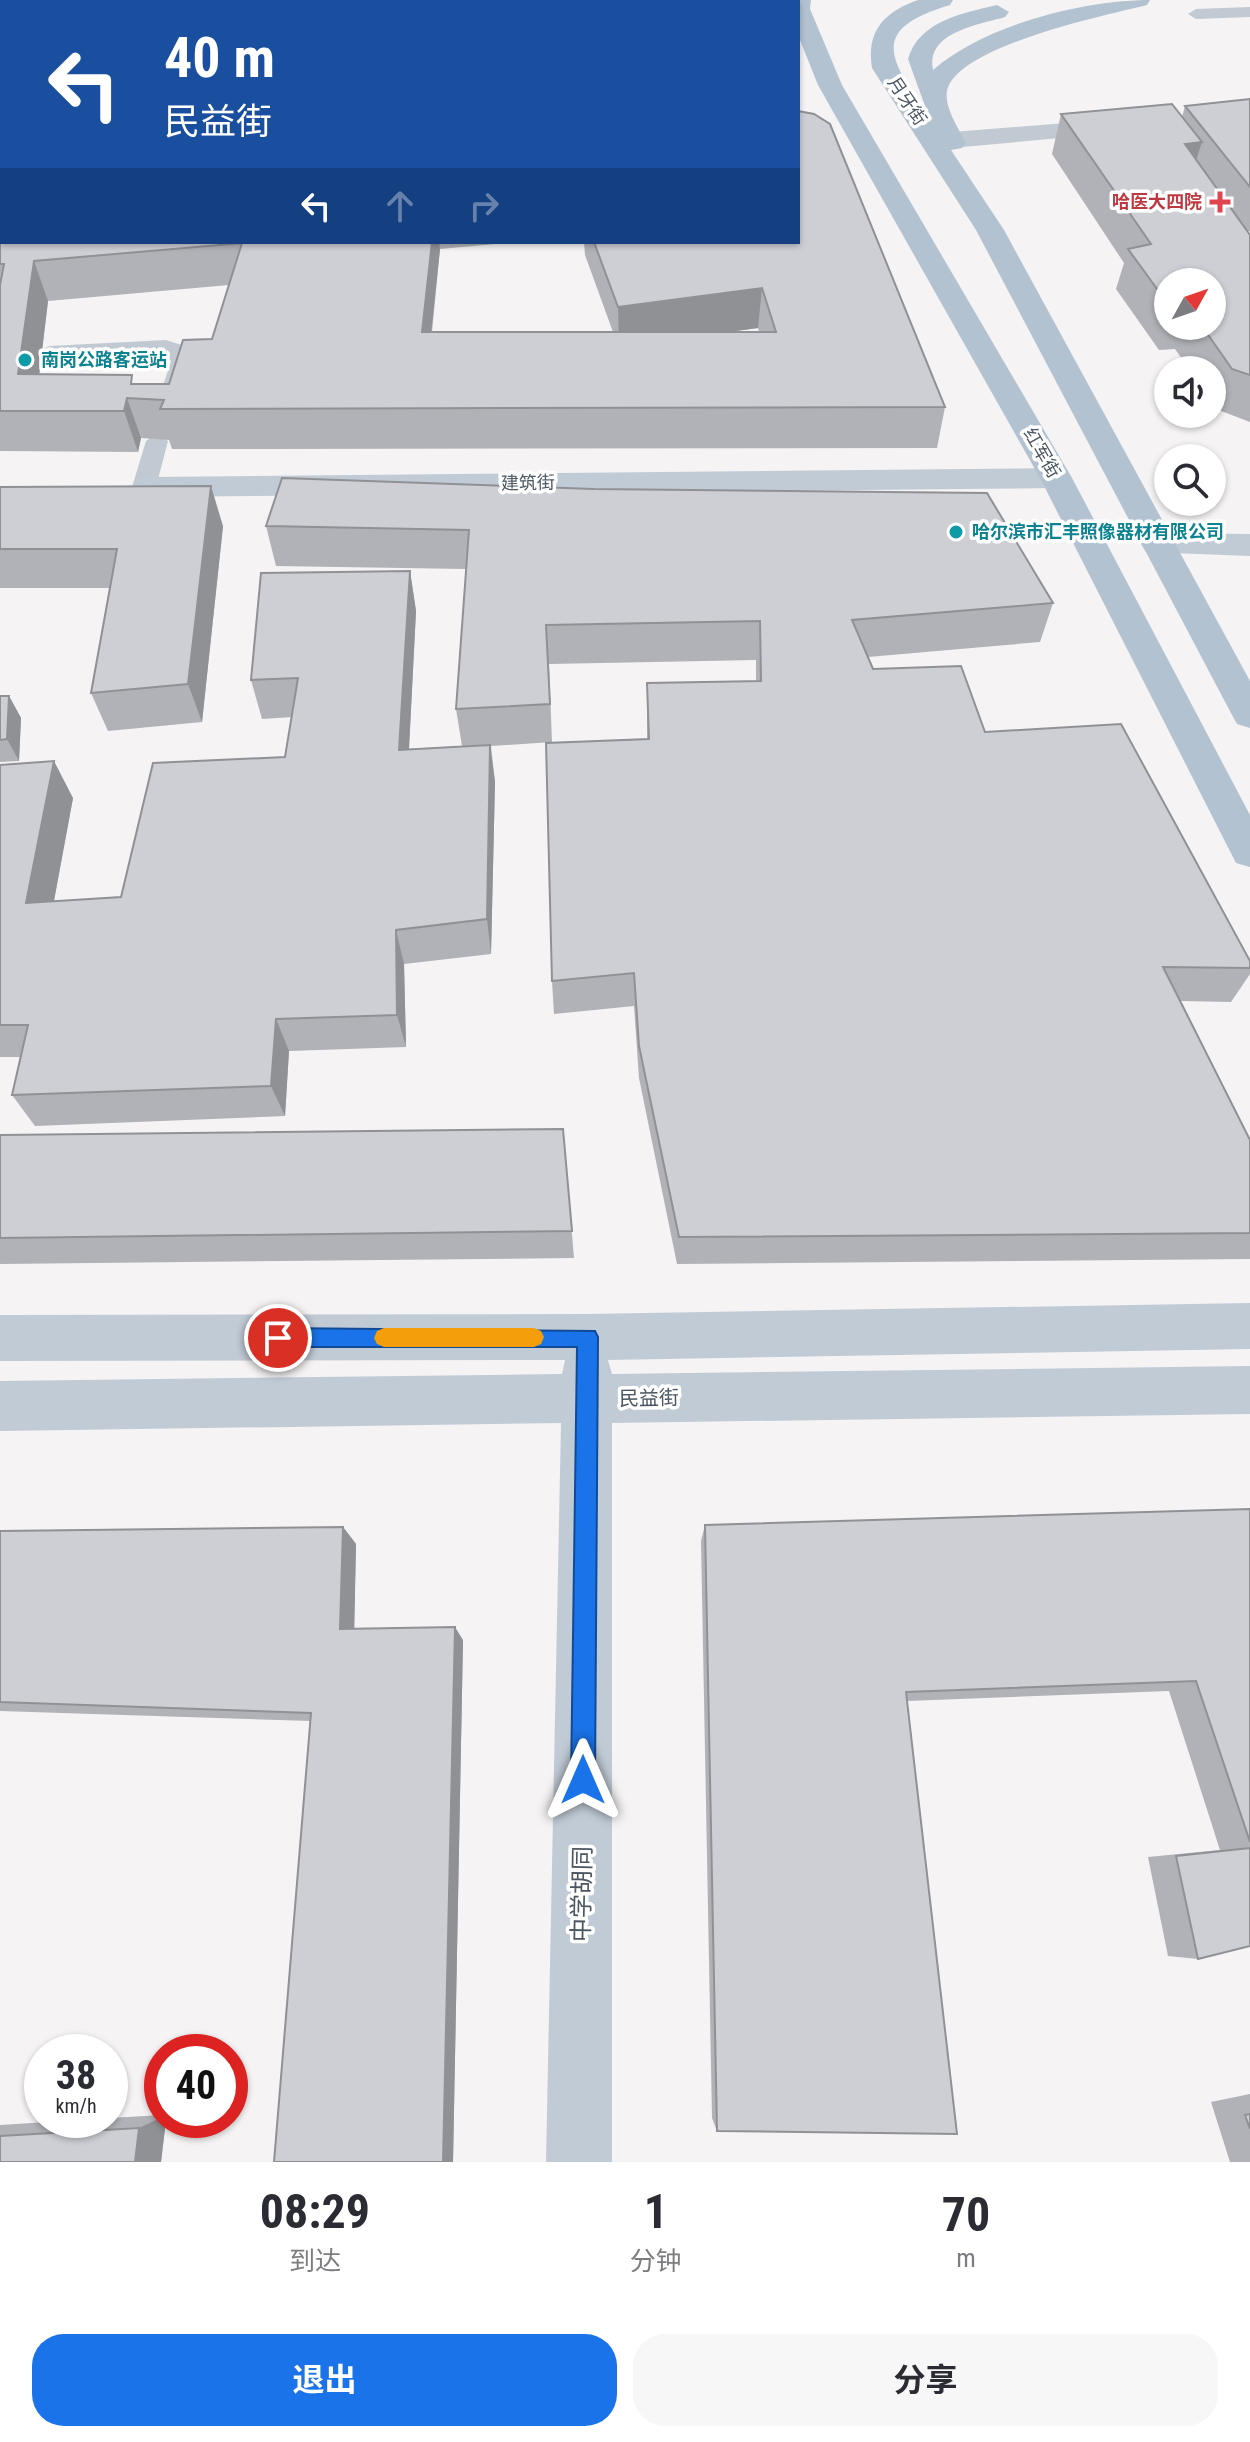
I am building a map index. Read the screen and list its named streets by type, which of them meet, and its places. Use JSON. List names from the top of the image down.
{
  "streets": {
    "main road": [
      "月牙街",
      "红军街",
      "建筑街",
      "民益街",
      "中学胡同"
    ]
  },
  "crossings": [
    ["红军街", "建筑街"],
    ["民益街", "中学胡同"]
  ],
  "places": {
    "health": ["哈医大四院"],
    "other": ["南岗公路客运站", "哈尔滨市汇丰照像器材有限公司"]
  },
  "north": "top right",
  "page": {
    "turn": ["40 m", "民益街"],
    "speed": "38 km/h",
    "limit": "40",
    "eta": [
      "08:29",
      "到达",
      "1",
      "分钟",
      "70",
      "m"
    ],
    "buttons": ["退出", "分享"]
  }
}
